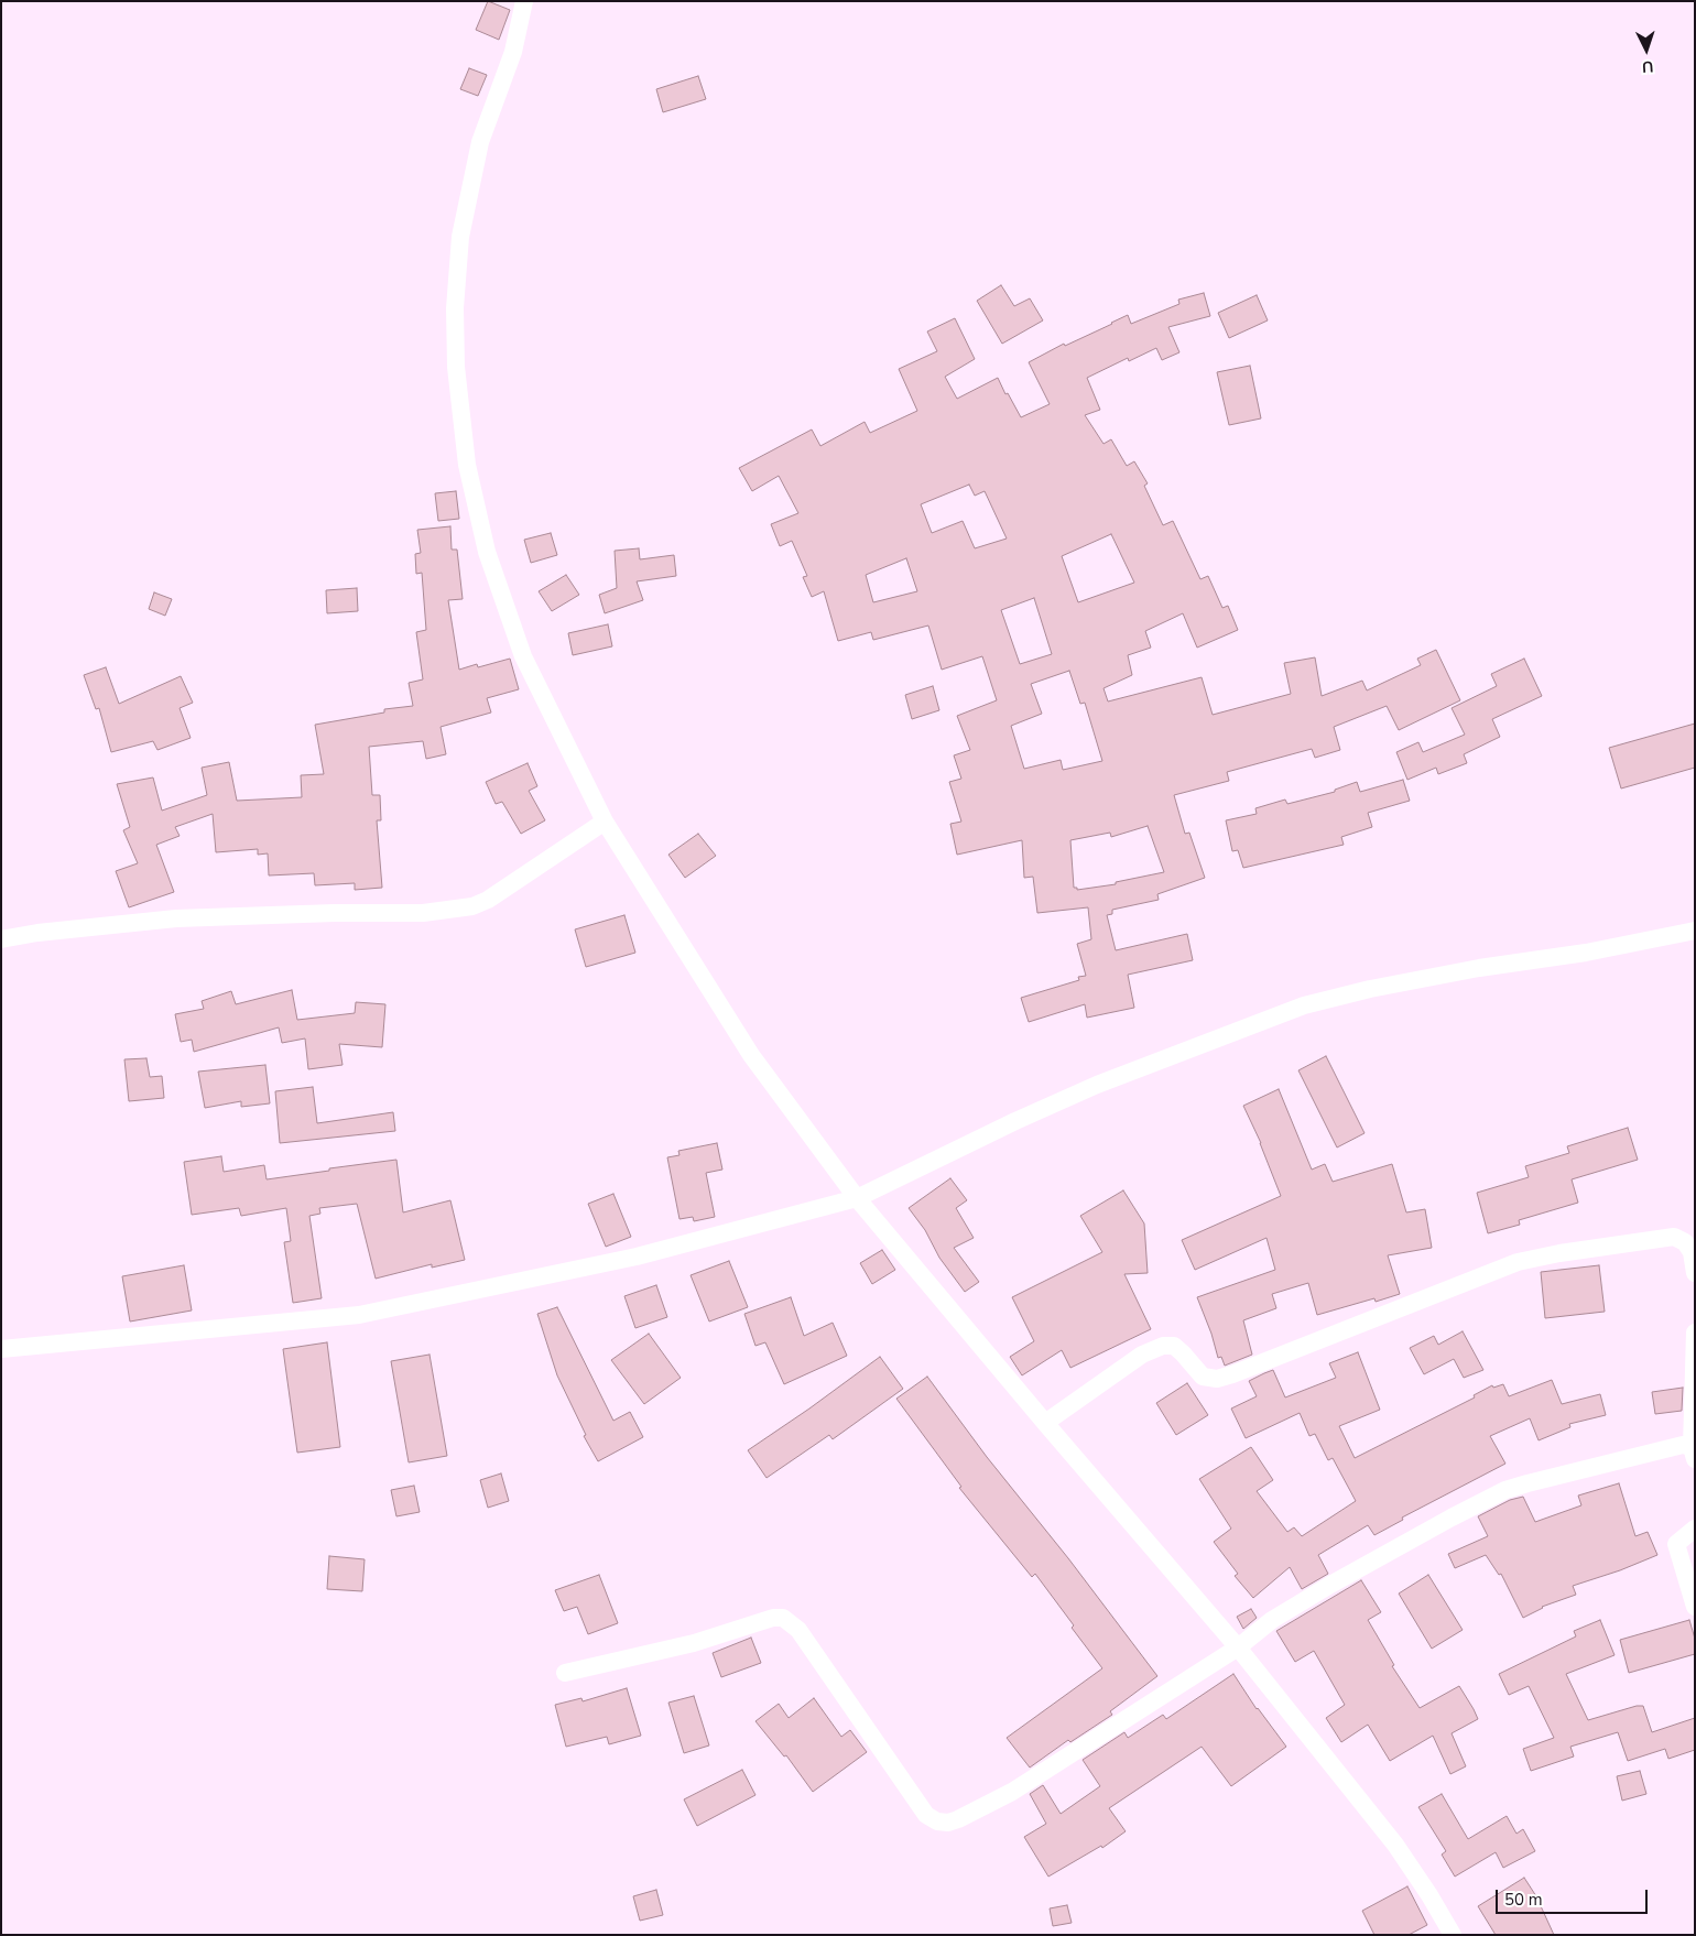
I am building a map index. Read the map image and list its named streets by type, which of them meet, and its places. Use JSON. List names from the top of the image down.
{
  "scale_bar": "50 m",
  "north": "bottom"
}
